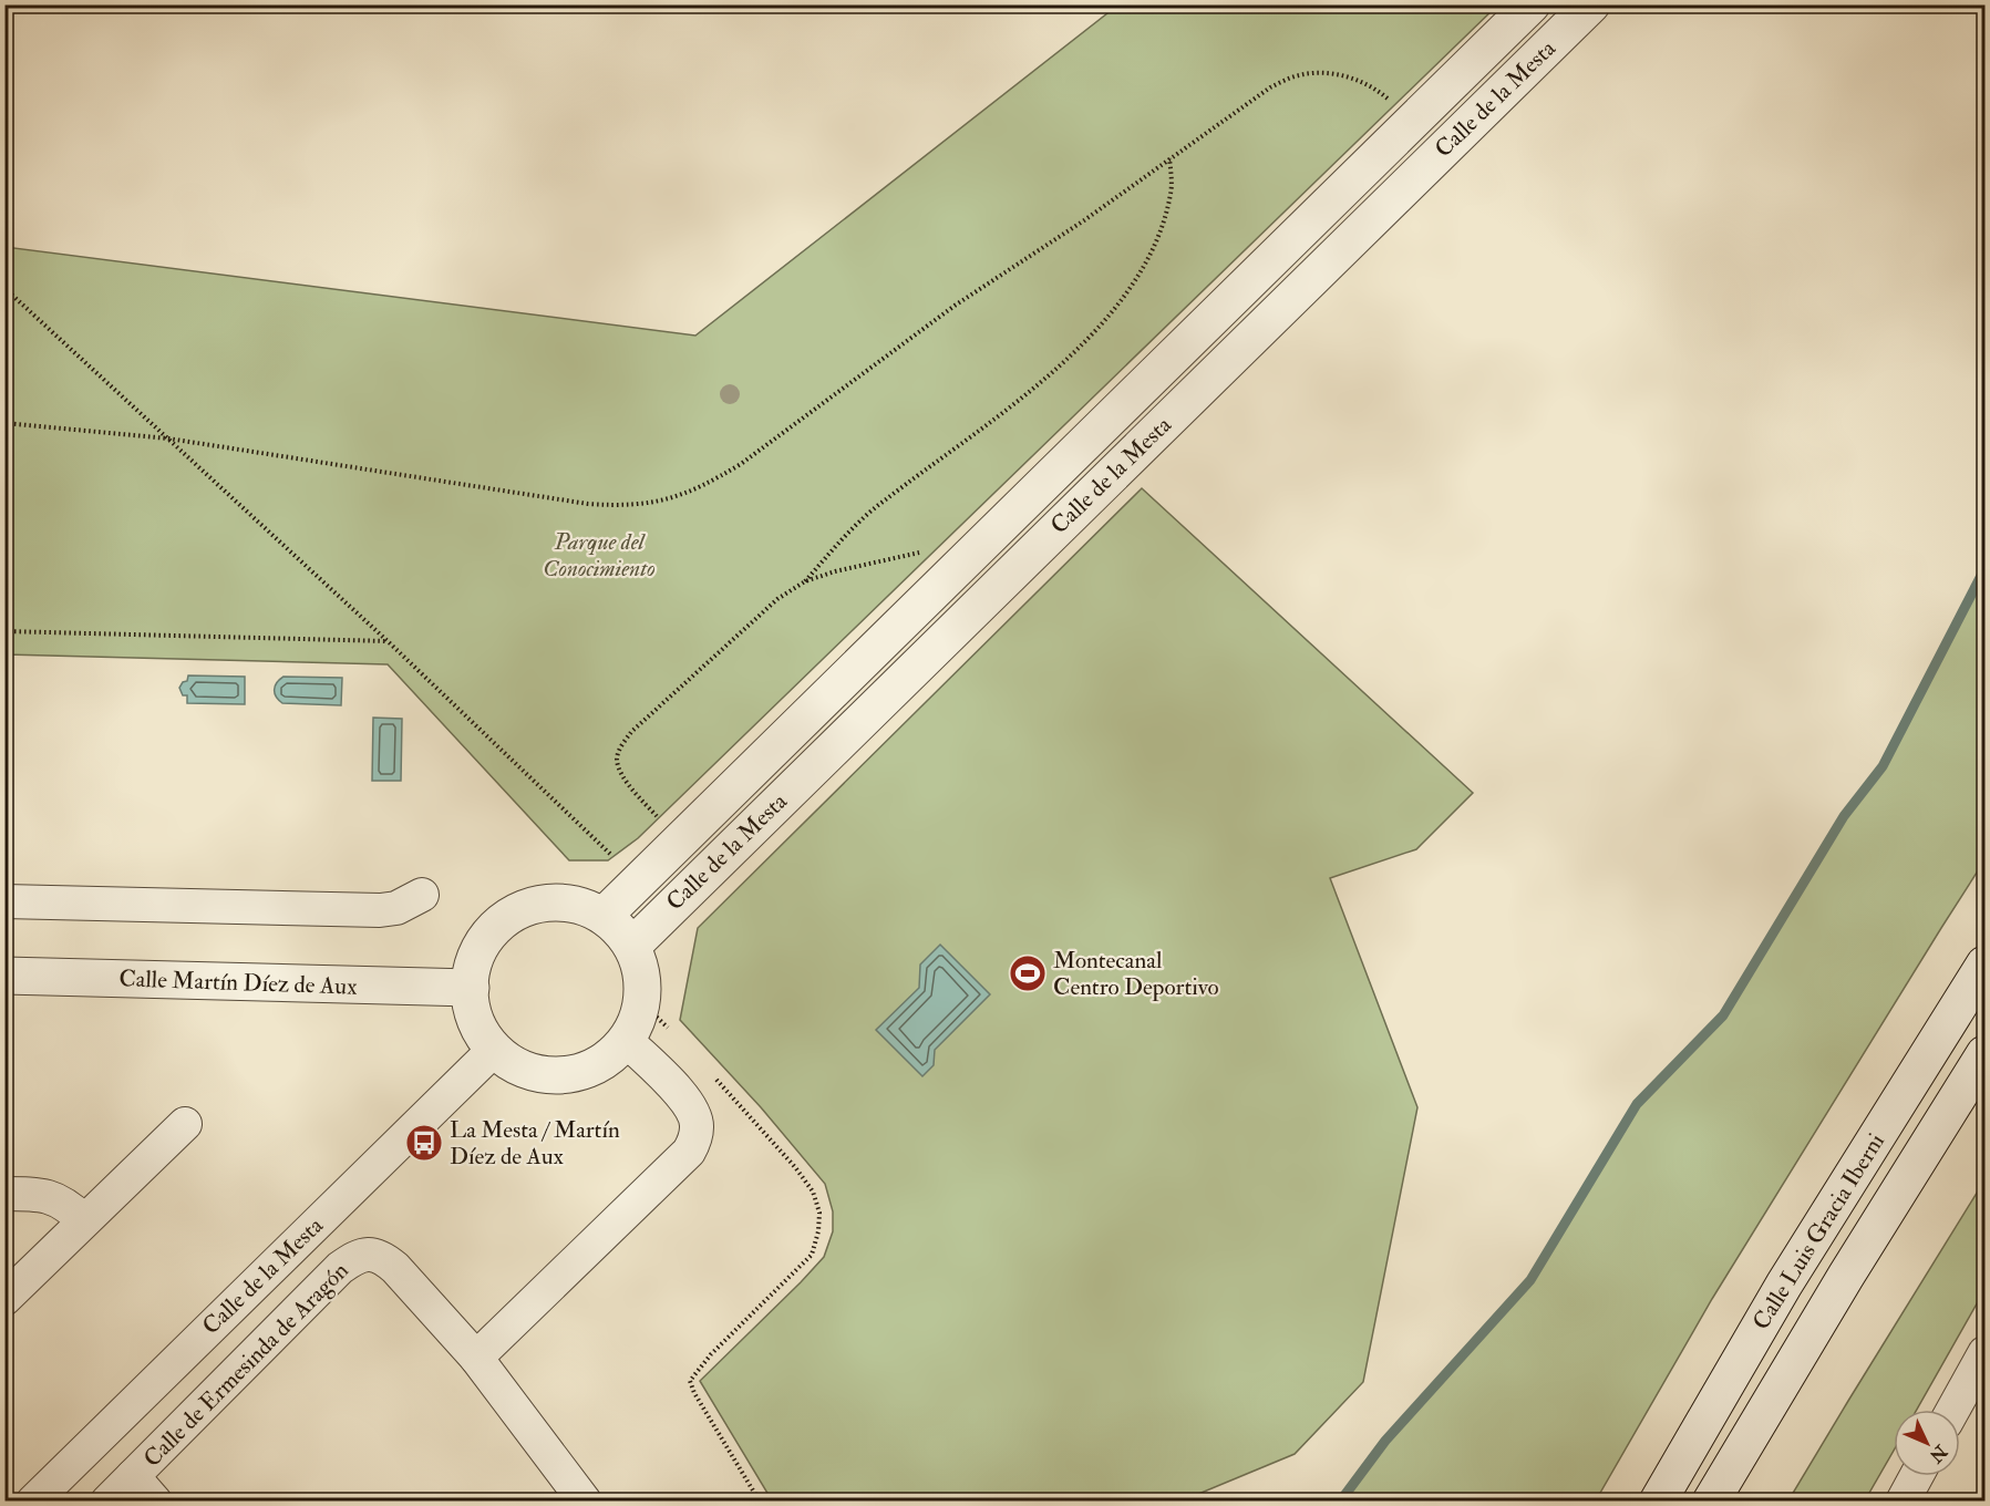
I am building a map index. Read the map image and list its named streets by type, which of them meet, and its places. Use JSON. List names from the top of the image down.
{
  "streets": {
    "street": [
      "Calle de la Mesta",
      "Calle Martín Díez de Aux",
      "Calle Luis Gracia Iberni",
      "Calle de Ermesinda de Aragón"
    ]
  },
  "crossings": [
    ["Calle de la Mesta", "Calle Martín Díez de Aux"]
  ],
  "parks": ["Parque del Conocimiento"],
  "places": {
    "sports": ["Montecanal Centro Deportivo"],
    "bus stop": ["La Mesta / Martín Díez de Aux"]
  },
  "north": "bottom right"
}
